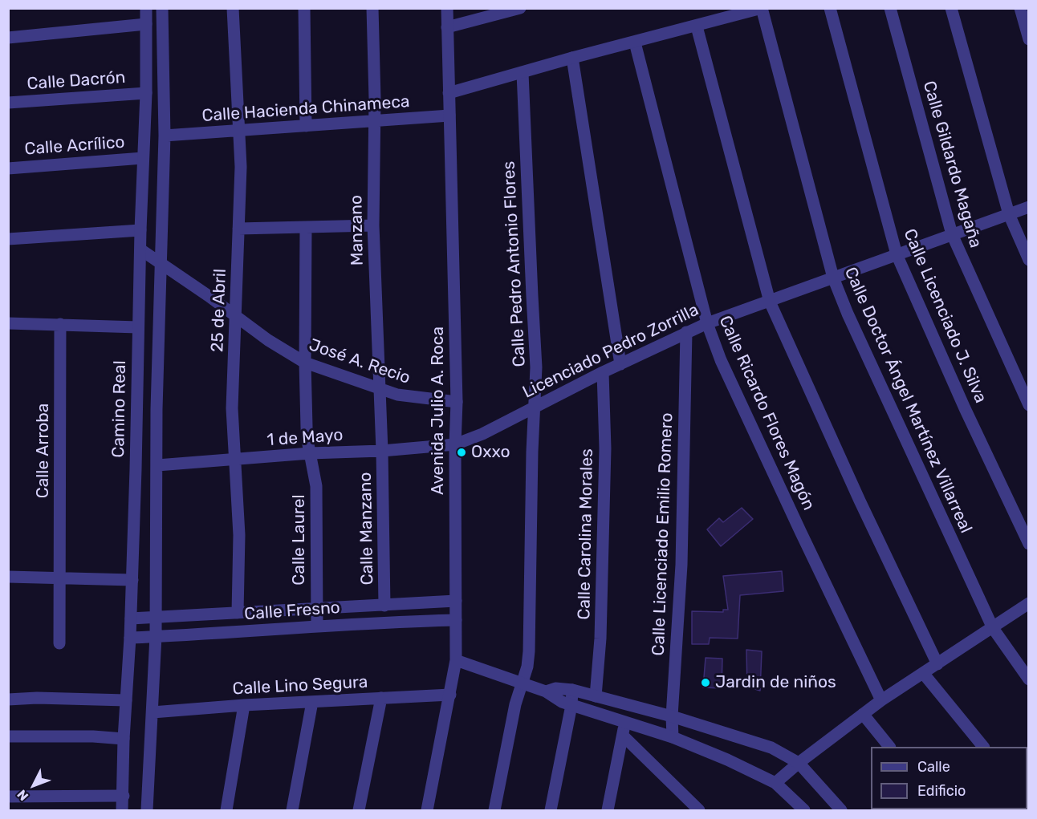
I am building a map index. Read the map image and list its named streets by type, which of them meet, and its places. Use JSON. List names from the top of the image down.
{
  "streets": {
    "street": [
      "Calle Dacrón",
      "Calle Hacienda Chinameca",
      "Calle Acrílico",
      "Calle Gildardo Magaña",
      "Manzano",
      "Calle Pedro Antonio Flores",
      "25 de Abril",
      "Calle Licenciado J. Silva",
      "Licenciado Pedro Zorrilla",
      "José A. Recio",
      "Calle Doctor Ángel Martínez Villarreal",
      "Camino Real",
      "Avenida Julio A. Roca",
      "Calle Ricardo Flores Magón",
      "1 de Mayo",
      "Calle Arroba",
      "Calle Manzano",
      "Calle Carolina Morales",
      "Calle Licenciado Emilio Romero",
      "Calle Laurel",
      "Calle Fresno",
      "Calle Lino Segura"
    ]
  },
  "crossings": [
    ["Calle Dacrón", "Camino Real"],
    ["Calle Hacienda Chinameca", "Manzano"],
    ["Calle Hacienda Chinameca", "25 de Abril"],
    ["Calle Hacienda Chinameca", "Avenida Julio A. Roca"],
    ["Calle Acrílico", "Camino Real"],
    ["Calle Gildardo Magaña", "Licenciado Pedro Zorrilla"],
    ["Manzano", "José A. Recio"],
    ["Manzano", "1 de Mayo"],
    ["Manzano", "Calle Manzano"],
    ["Calle Pedro Antonio Flores", "Licenciado Pedro Zorrilla"],
    ["25 de Abril", "José A. Recio"],
    ["25 de Abril", "1 de Mayo"],
    ["25 de Abril", "Calle Fresno"],
    ["Calle Licenciado J. Silva", "Licenciado Pedro Zorrilla"],
    ["Licenciado Pedro Zorrilla", "Calle Doctor Ángel Martínez Villarreal"],
    ["Licenciado Pedro Zorrilla", "Avenida Julio A. Roca"],
    ["Licenciado Pedro Zorrilla", "Calle Ricardo Flores Magón"],
    ["Licenciado Pedro Zorrilla", "1 de Mayo"],
    ["Licenciado Pedro Zorrilla", "Calle Carolina Morales"],
    ["Licenciado Pedro Zorrilla", "Calle Licenciado Emilio Romero"],
    ["José A. Recio", "Camino Real"],
    ["José A. Recio", "Avenida Julio A. Roca"],
    ["José A. Recio", "Calle Laurel"],
    ["Camino Real", "Calle Fresno"],
    ["Avenida Julio A. Roca", "1 de Mayo"],
    ["Avenida Julio A. Roca", "Calle Fresno"],
    ["Avenida Julio A. Roca", "Calle Lino Segura"],
    ["1 de Mayo", "Calle Manzano"],
    ["1 de Mayo", "Calle Laurel"],
    ["Calle Manzano", "Calle Fresno"],
    ["Calle Laurel", "Calle Fresno"]
  ],
  "places": ["Oxxo", "Jardin de niños"],
  "legend": ["Calle", "Edificio"],
  "north": "bottom left"
}
